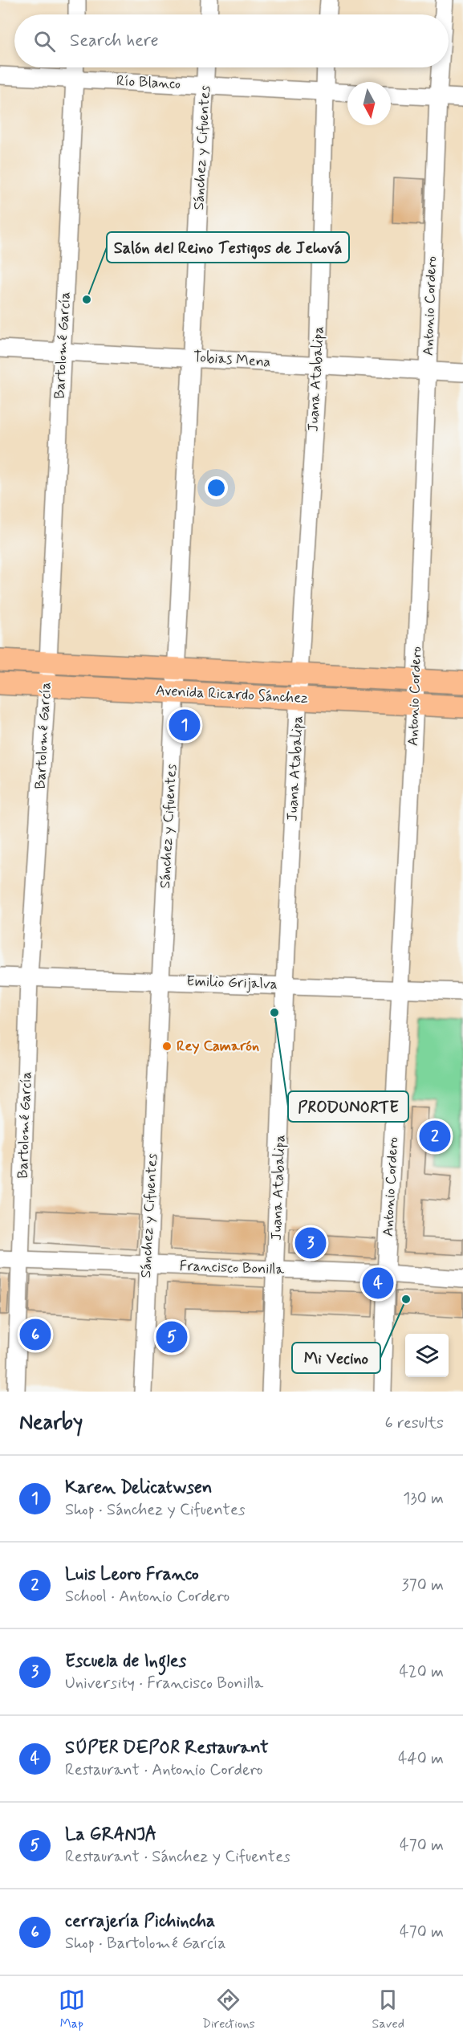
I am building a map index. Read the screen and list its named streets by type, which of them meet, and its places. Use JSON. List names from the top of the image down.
{
  "streets": {
    "main road": ["Avenida Ricardo Sánchez"],
    "street": [
      "Río Blanco",
      "Sánchez y Cifuentes",
      "Antonio Cordero",
      "Bartolomé García",
      "Tobias Mena",
      "Juana Atabalipa",
      "Emilio Grijalva",
      "Francisco Bonilla"
    ]
  },
  "crossings": [
    ["Río Blanco", "Sánchez y Cifuentes"],
    ["Río Blanco", "Bartolomé García"],
    ["Río Blanco", "Juana Atabalipa"],
    ["Sánchez y Cifuentes", "Tobias Mena"],
    ["Sánchez y Cifuentes", "Avenida Ricardo Sánchez"],
    ["Sánchez y Cifuentes", "Emilio Grijalva"],
    ["Sánchez y Cifuentes", "Francisco Bonilla"],
    ["Antonio Cordero", "Tobias Mena"],
    ["Antonio Cordero", "Avenida Ricardo Sánchez"],
    ["Antonio Cordero", "Emilio Grijalva"],
    ["Antonio Cordero", "Francisco Bonilla"],
    ["Bartolomé García", "Tobias Mena"],
    ["Bartolomé García", "Avenida Ricardo Sánchez"],
    ["Bartolomé García", "Emilio Grijalva"],
    ["Bartolomé García", "Francisco Bonilla"],
    ["Tobias Mena", "Juana Atabalipa"],
    ["Juana Atabalipa", "Avenida Ricardo Sánchez"],
    ["Juana Atabalipa", "Emilio Grijalva"],
    ["Juana Atabalipa", "Francisco Bonilla"]
  ],
  "places": [
    "Salón del Reino Testigos de Jehová",
    "PRODUNORTE",
    "Rey Camarón",
    "Mi Vecino"
  ],
  "north": "bottom",
  "page": {
    "search": "Search here",
    "pins": [
      "1",
      "2",
      "3",
      "4",
      "6",
      "5"
    ],
    "heading": ["Nearby", "6 results"],
    "list": [
      {
        "mark": "1",
        "name": "Karen Delicatwsen",
        "note": "Shop · Sánchez y Cifuentes",
        "value": "130 m"
      },
      {
        "mark": "2",
        "name": "Luis Leoro Franco",
        "note": "School · Antonio Cordero",
        "value": "370 m"
      },
      {
        "mark": "3",
        "name": "Escuela de Ingles",
        "note": "University · Francisco Bonilla",
        "value": "420 m"
      },
      {
        "mark": "4",
        "name": "SÚPER DEPOR Restaurant",
        "note": "Restaurant · Antonio Cordero",
        "value": "440 m"
      },
      {
        "mark": "5",
        "name": "La GRANJA",
        "note": "Restaurant · Sánchez y Cifuentes",
        "value": "470 m"
      },
      {
        "mark": "6",
        "name": "cerrajería Pichincha",
        "note": "Shop · Bartolomé García",
        "value": "470 m"
      }
    ],
    "nav": ["Map", "Directions", "Saved"]
  }
}
